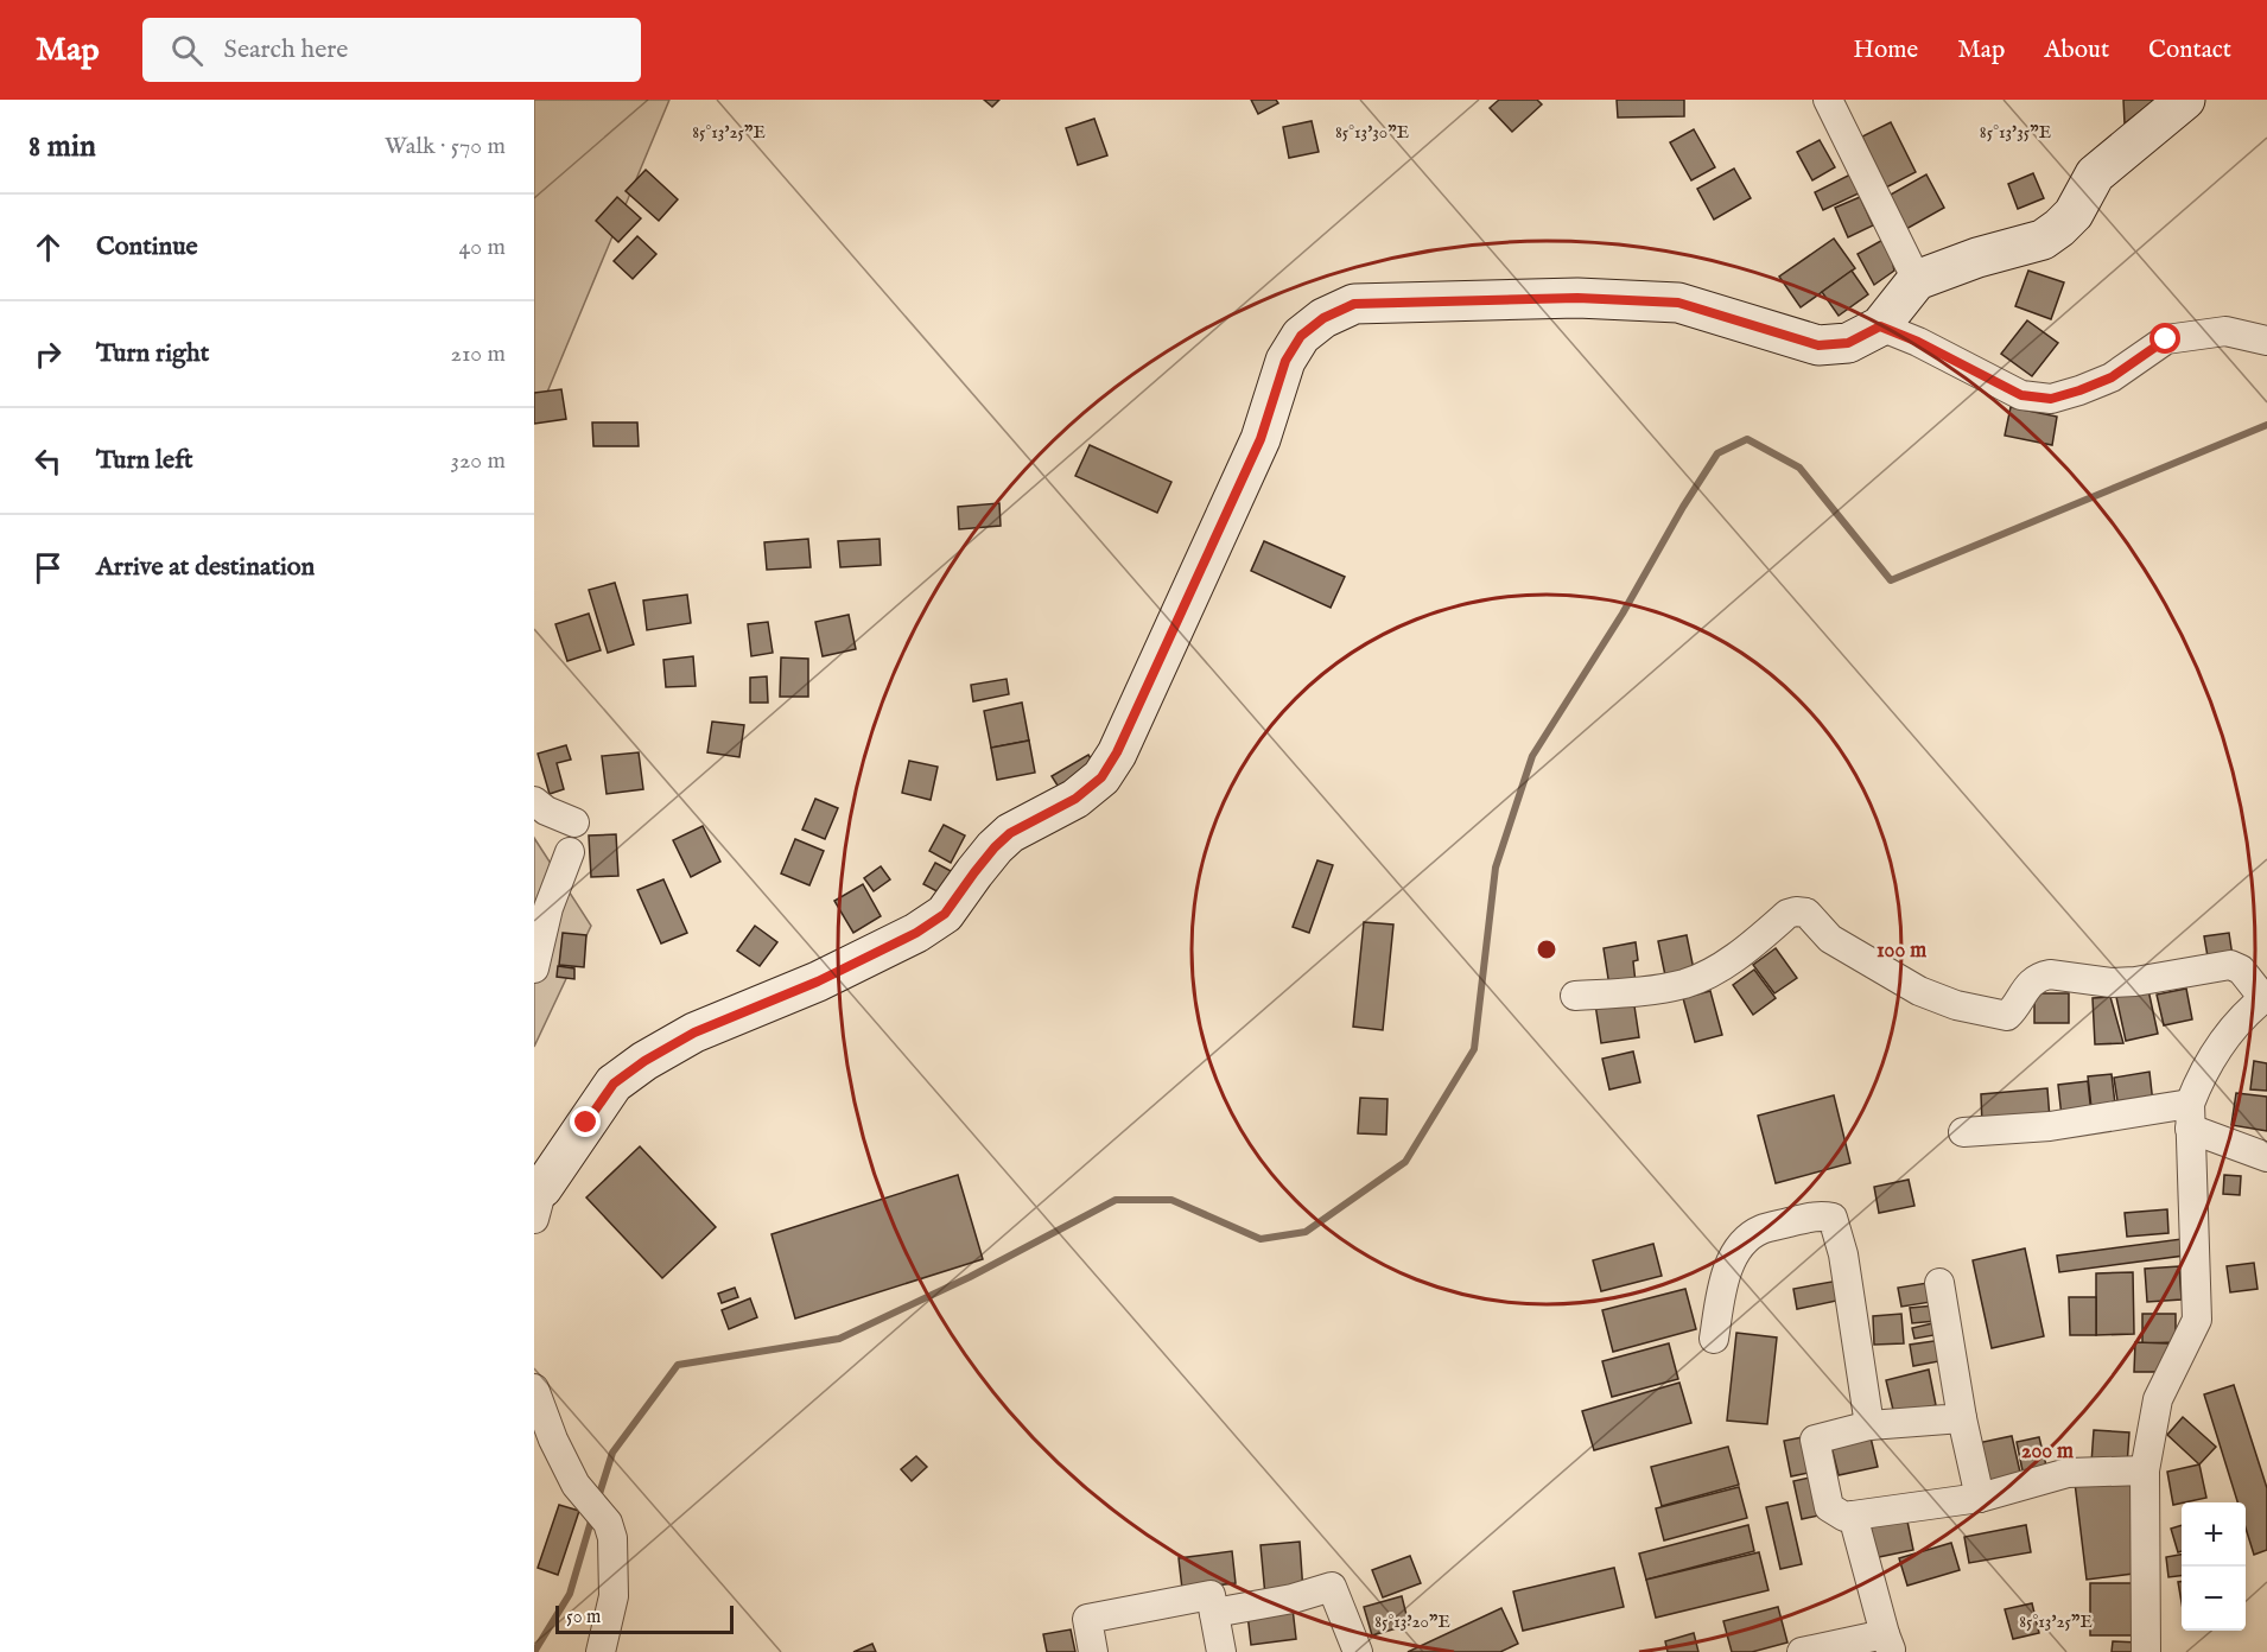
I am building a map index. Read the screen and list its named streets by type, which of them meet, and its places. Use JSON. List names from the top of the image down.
{
  "scale_bar": "50 m",
  "page": {
    "header": "Map",
    "search": "Search here",
    "nav": [
      "Home",
      "Map",
      "About",
      "Contact"
    ],
    "heading": ["8 min", "Walk · 570 m"],
    "list": [
      ["Continue", "40 m"],
      ["Turn right", "210 m"],
      ["Turn left", "320 m"],
      "Arrive at destination"
    ],
    "map_buttons": ["+", "−"],
    "scale": "50 m"
  },
  "coordinates": [
    "85°13'35\"E",
    "85°13'25\"E",
    "85°13'30\"E",
    "85°13'20\"E"
  ],
  "rings": ["100 m", "200 m"]
}
